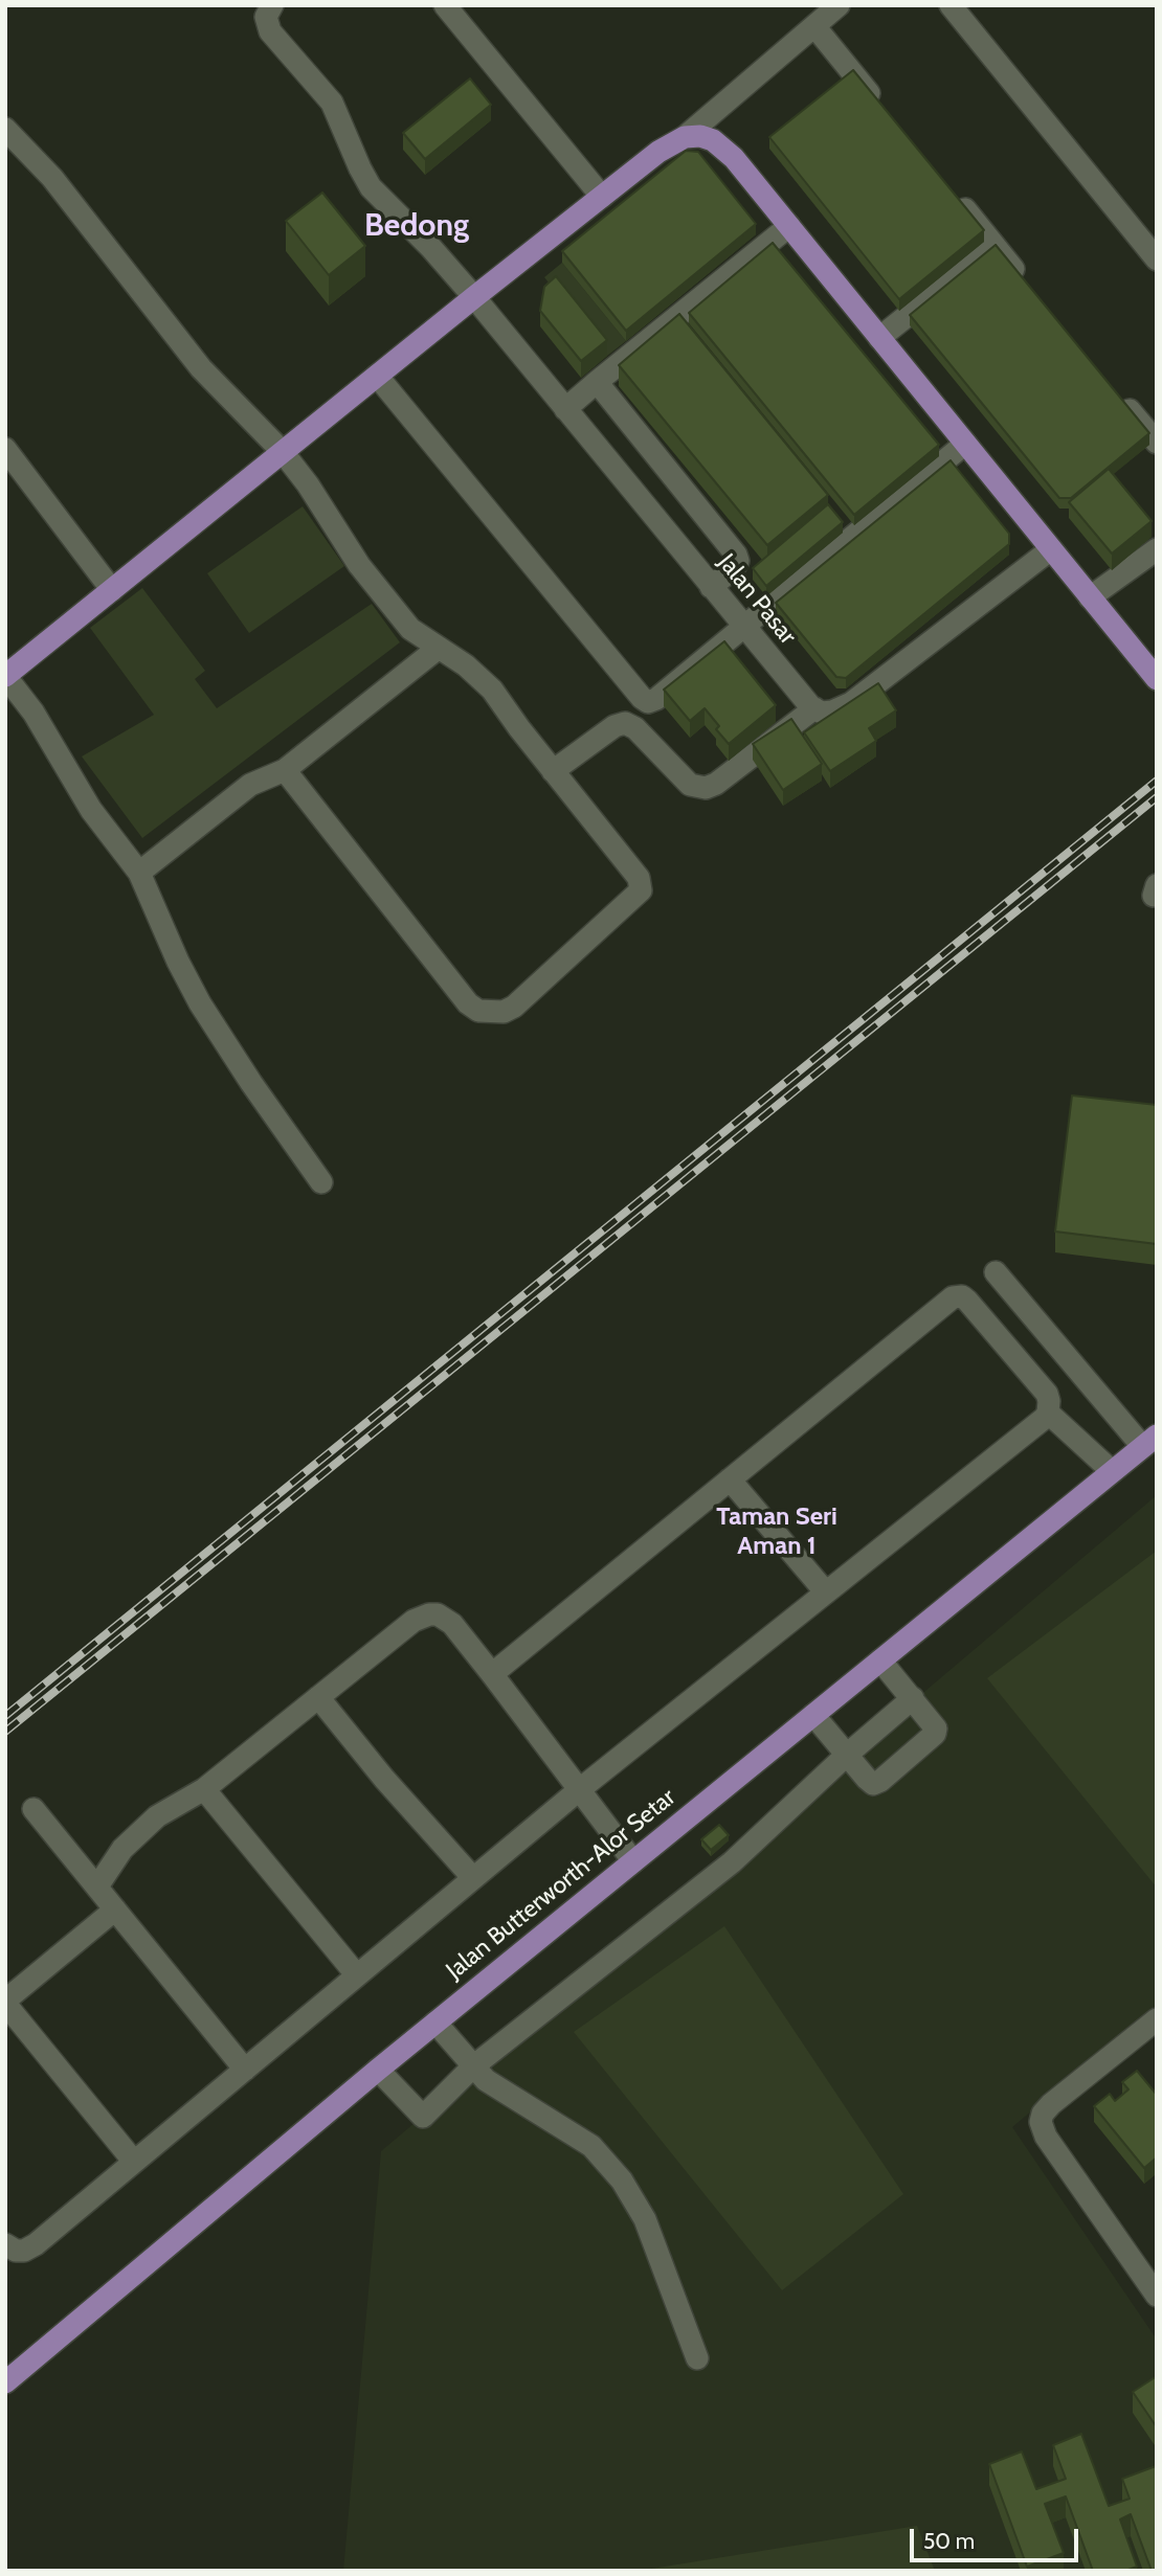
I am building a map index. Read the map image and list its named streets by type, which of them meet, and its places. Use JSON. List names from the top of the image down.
{
  "streets": {
    "main road": ["Jalan Butterworth-Alor Setar"],
    "street": ["Jalan Pasar"]
  },
  "districts": ["Bedong", "Taman Seri Aman 1"],
  "scale_bar": "50 m"
}
